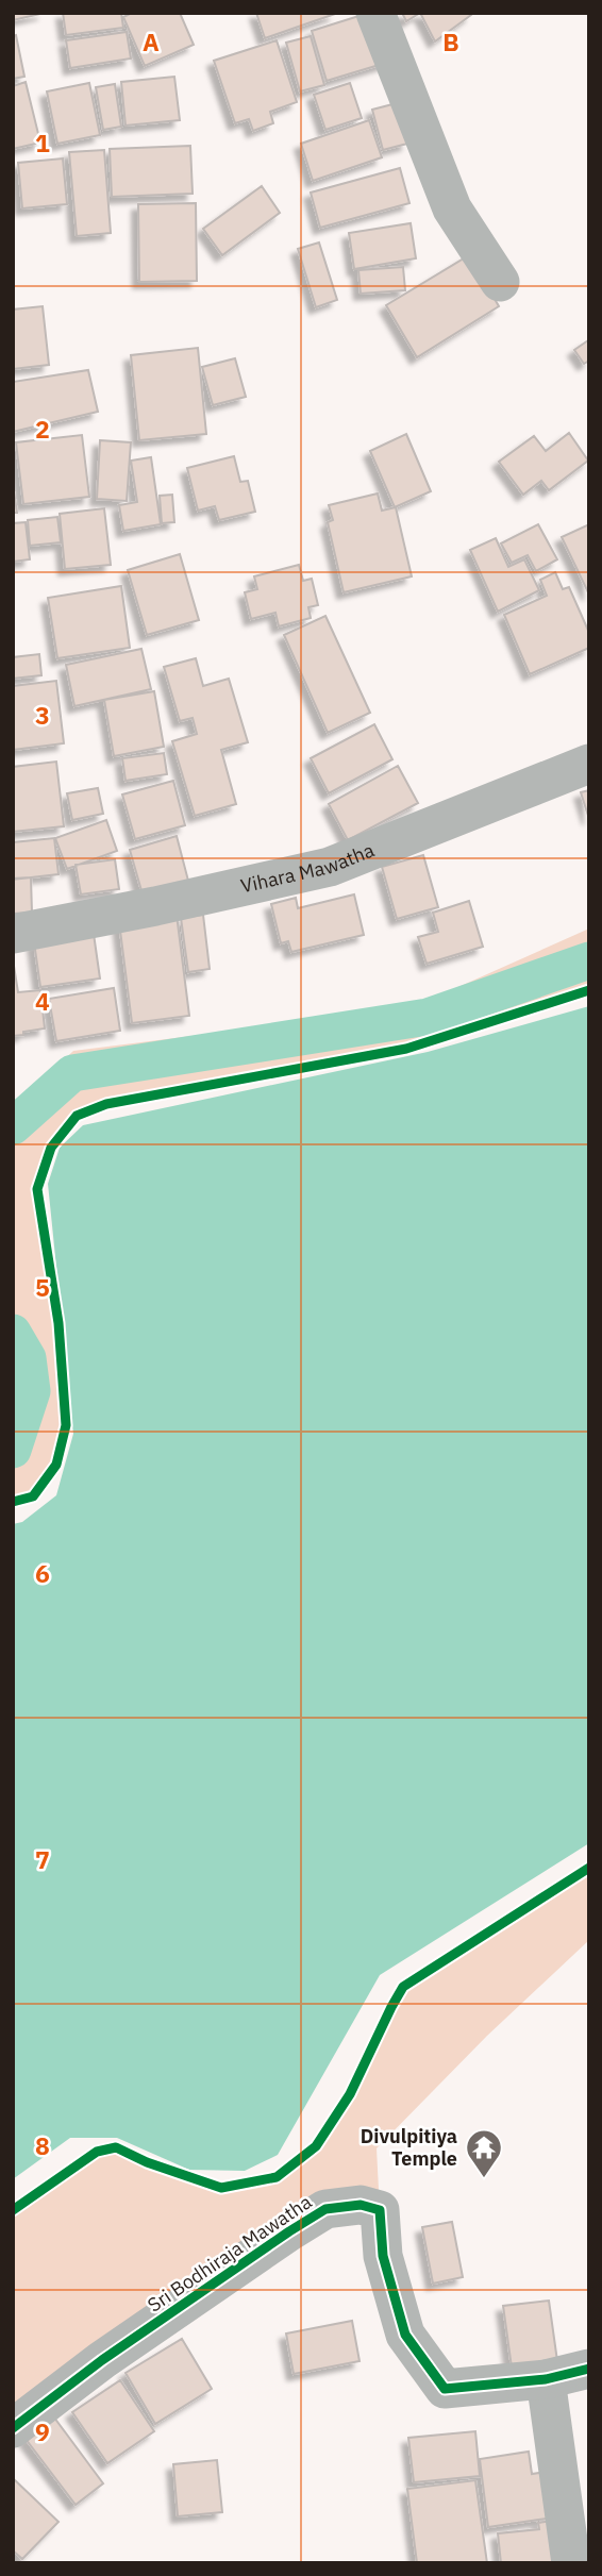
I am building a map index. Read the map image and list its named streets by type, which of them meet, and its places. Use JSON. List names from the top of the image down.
{
  "streets": {
    "street": ["Vihara Mawatha", "Sri Bodhiraja Mawatha"]
  },
  "places": {
    "temple": ["Divulpitiya Temple"]
  },
  "grid": {
    "columns": ["A", "B"],
    "rows": [
      "1",
      "2",
      "3",
      "4",
      "5",
      "6",
      "7",
      "8",
      "9"
    ]
  }
}
